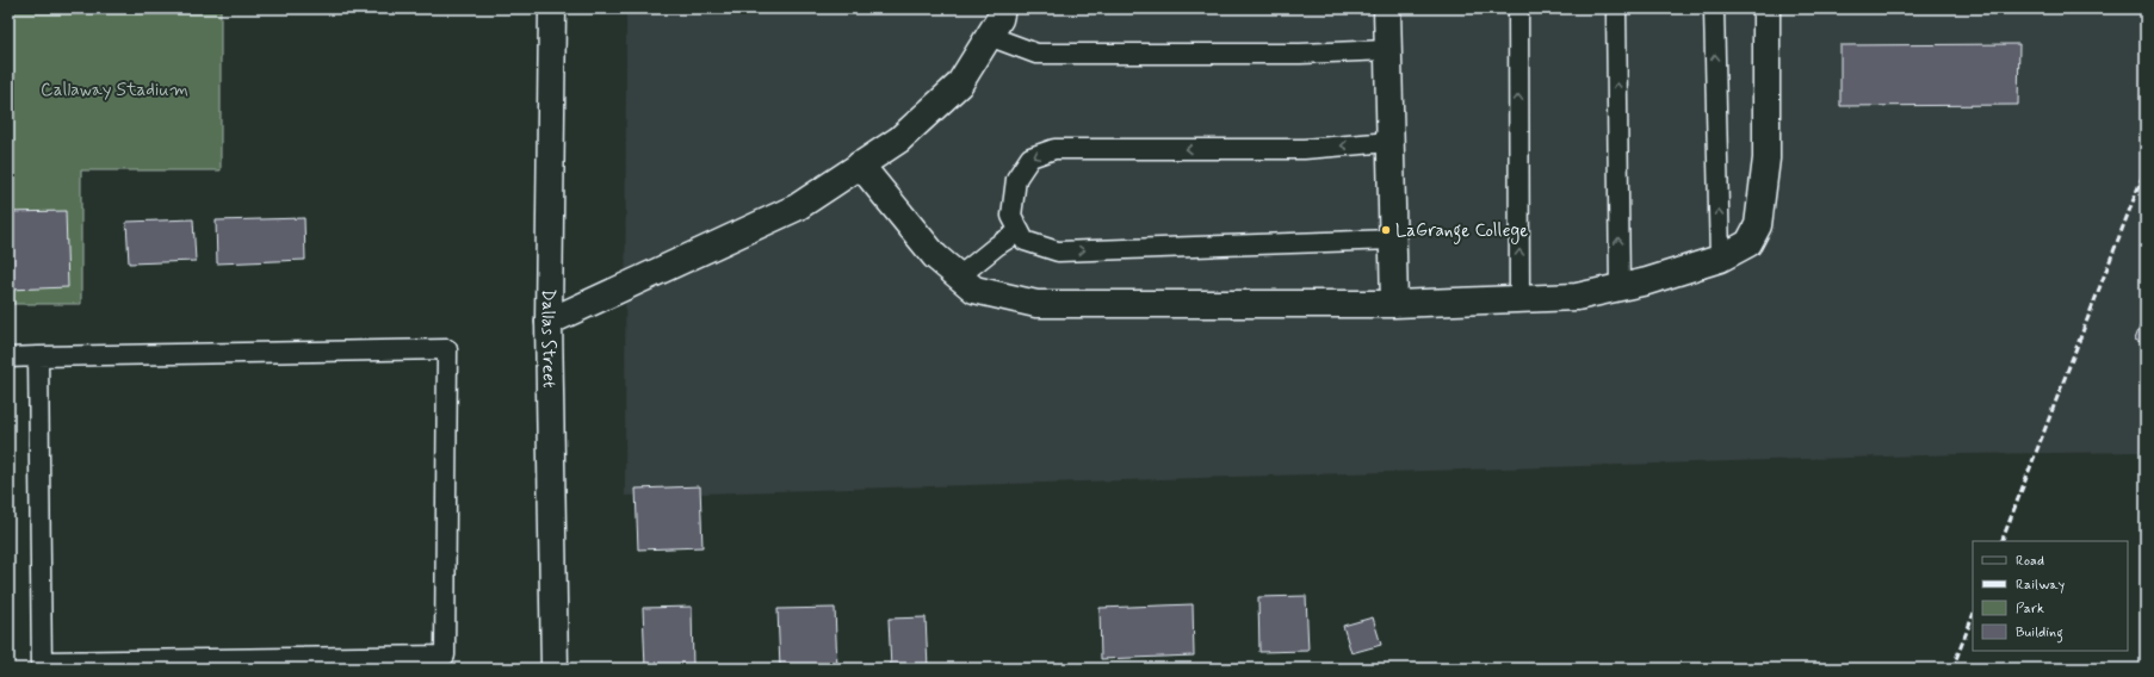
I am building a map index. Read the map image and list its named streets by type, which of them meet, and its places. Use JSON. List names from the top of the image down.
{
  "streets": {
    "street": ["Dallas Street"]
  },
  "parks": ["Callaway Stadium"],
  "places": ["LaGrange College"],
  "legend": [
    "Road",
    "Railway",
    "Park",
    "Building"
  ]
}
